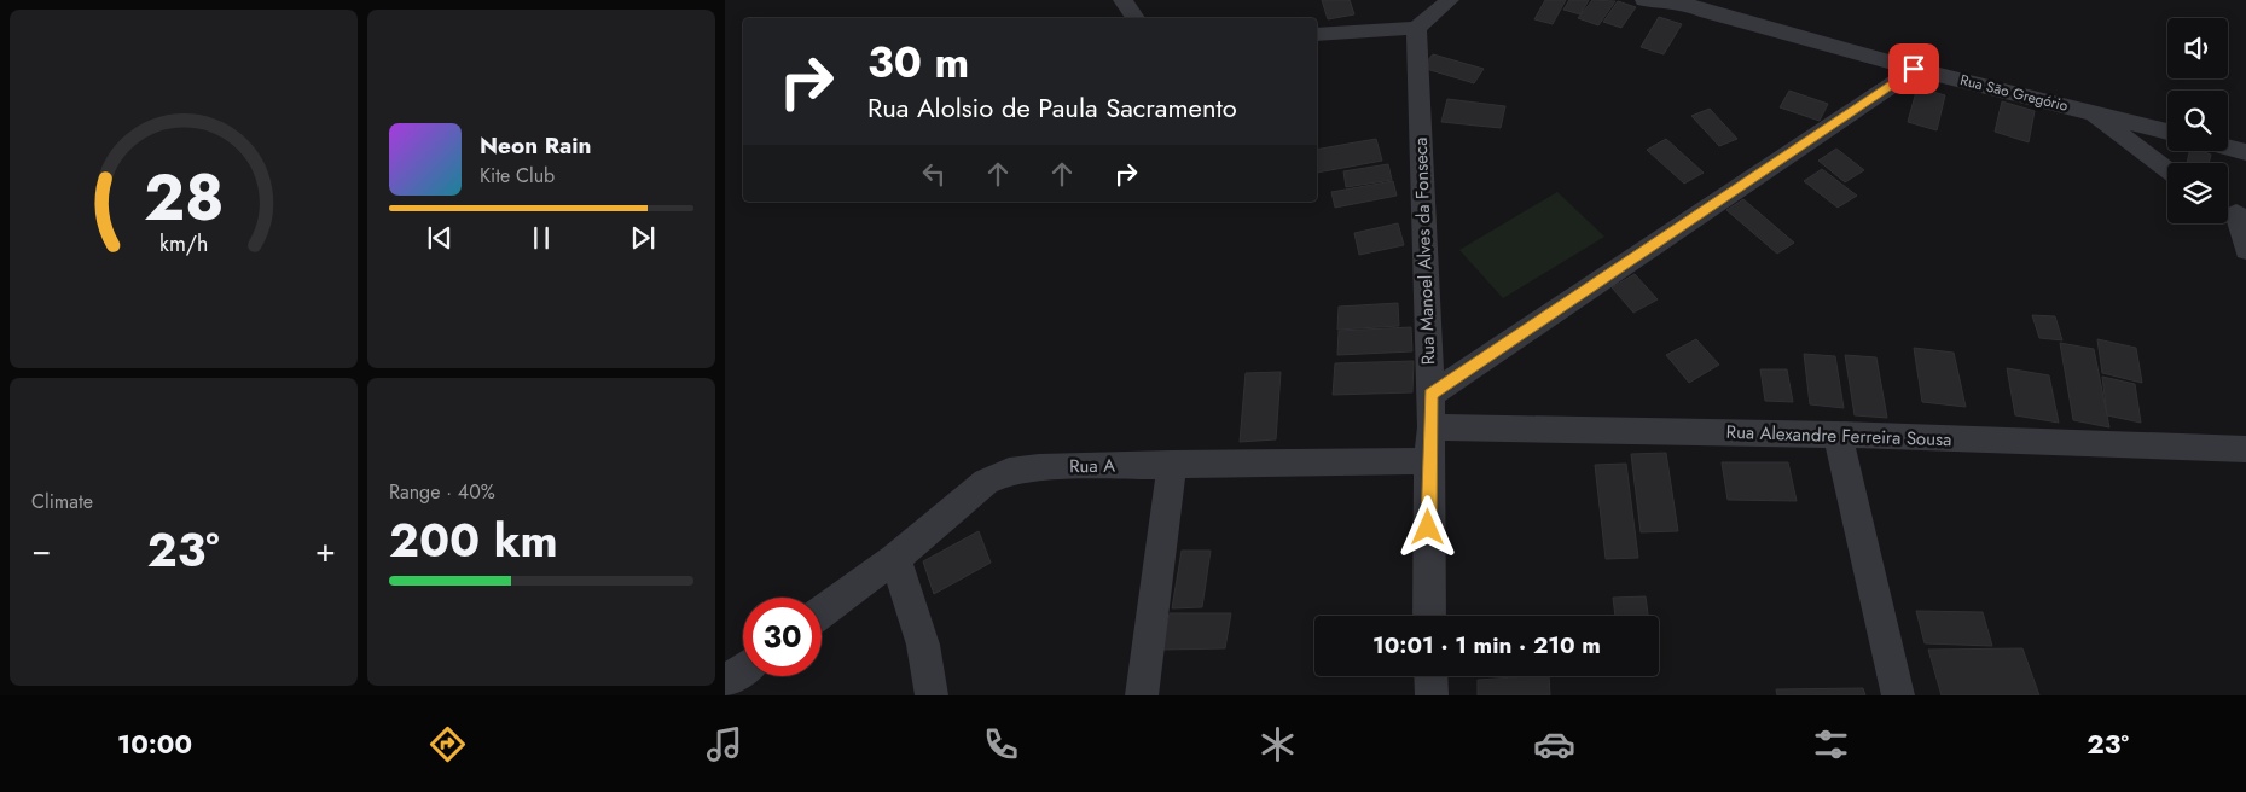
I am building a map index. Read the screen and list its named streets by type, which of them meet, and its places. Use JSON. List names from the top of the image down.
{
  "streets": {
    "street": [
      "Rua São Gregório",
      "Rua Manoel Alves da Fonseca",
      "Rua Alexandre Ferreira Sousa",
      "Rua A"
    ]
  },
  "crossings": [
    ["Rua Manoel Alves da Fonseca", "Rua Alexandre Ferreira Sousa"],
    ["Rua Manoel Alves da Fonseca", "Rua A"]
  ],
  "page": {
    "turn": ["30 m", "Rua Alolsio de Paula Sacramento"],
    "song": ["Neon Rain", "Kite Club"],
    "tile": [
      "Climate",
      ["Range · 40%", "200 km"]
    ],
    "heat": ["−", "23°", "+"],
    "limit": "30",
    "trip": "10:01 · 1 min · 210 m",
    "tabs": ["10:00", "23°"],
    "gauge": ["28", "km/h"]
  }
}
